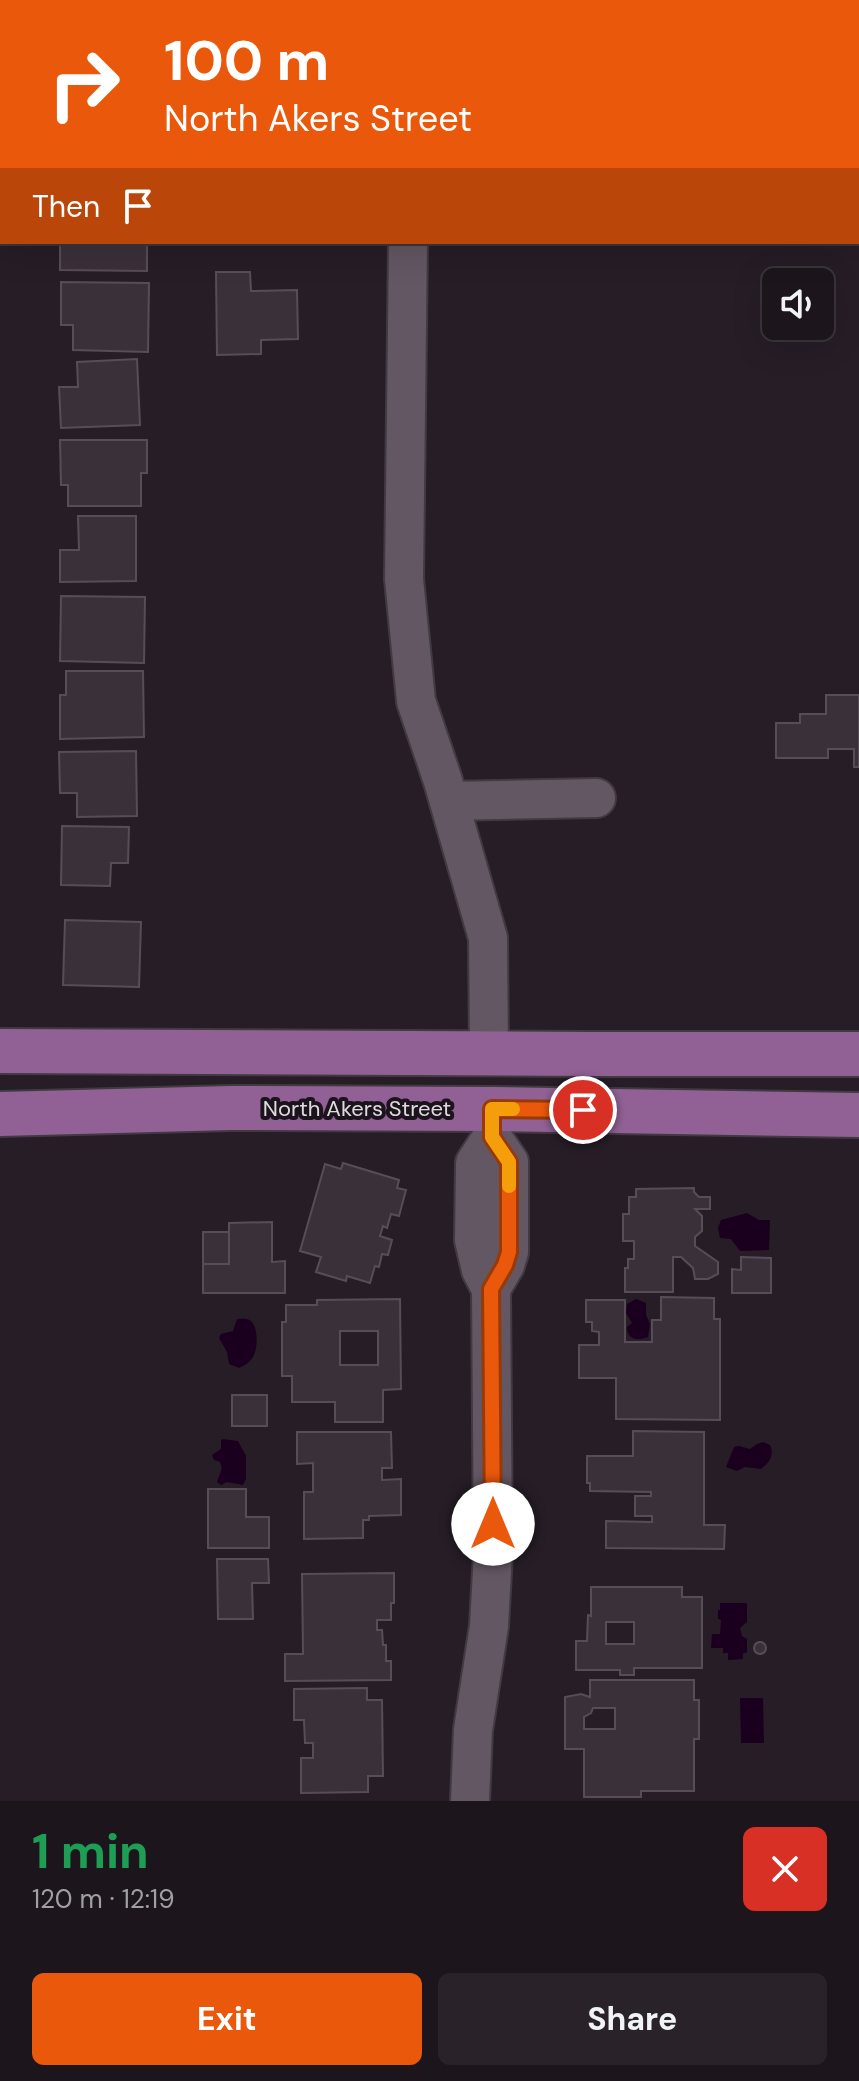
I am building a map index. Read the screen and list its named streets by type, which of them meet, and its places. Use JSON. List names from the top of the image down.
{
  "streets": {
    "main road": ["North Akers Street"]
  },
  "page": {
    "turn": ["100 m", "North Akers Street"],
    "then": "Then",
    "heading": ["1 min", "120 m · 12:19"],
    "buttons": ["Exit", "Share"]
  }
}
